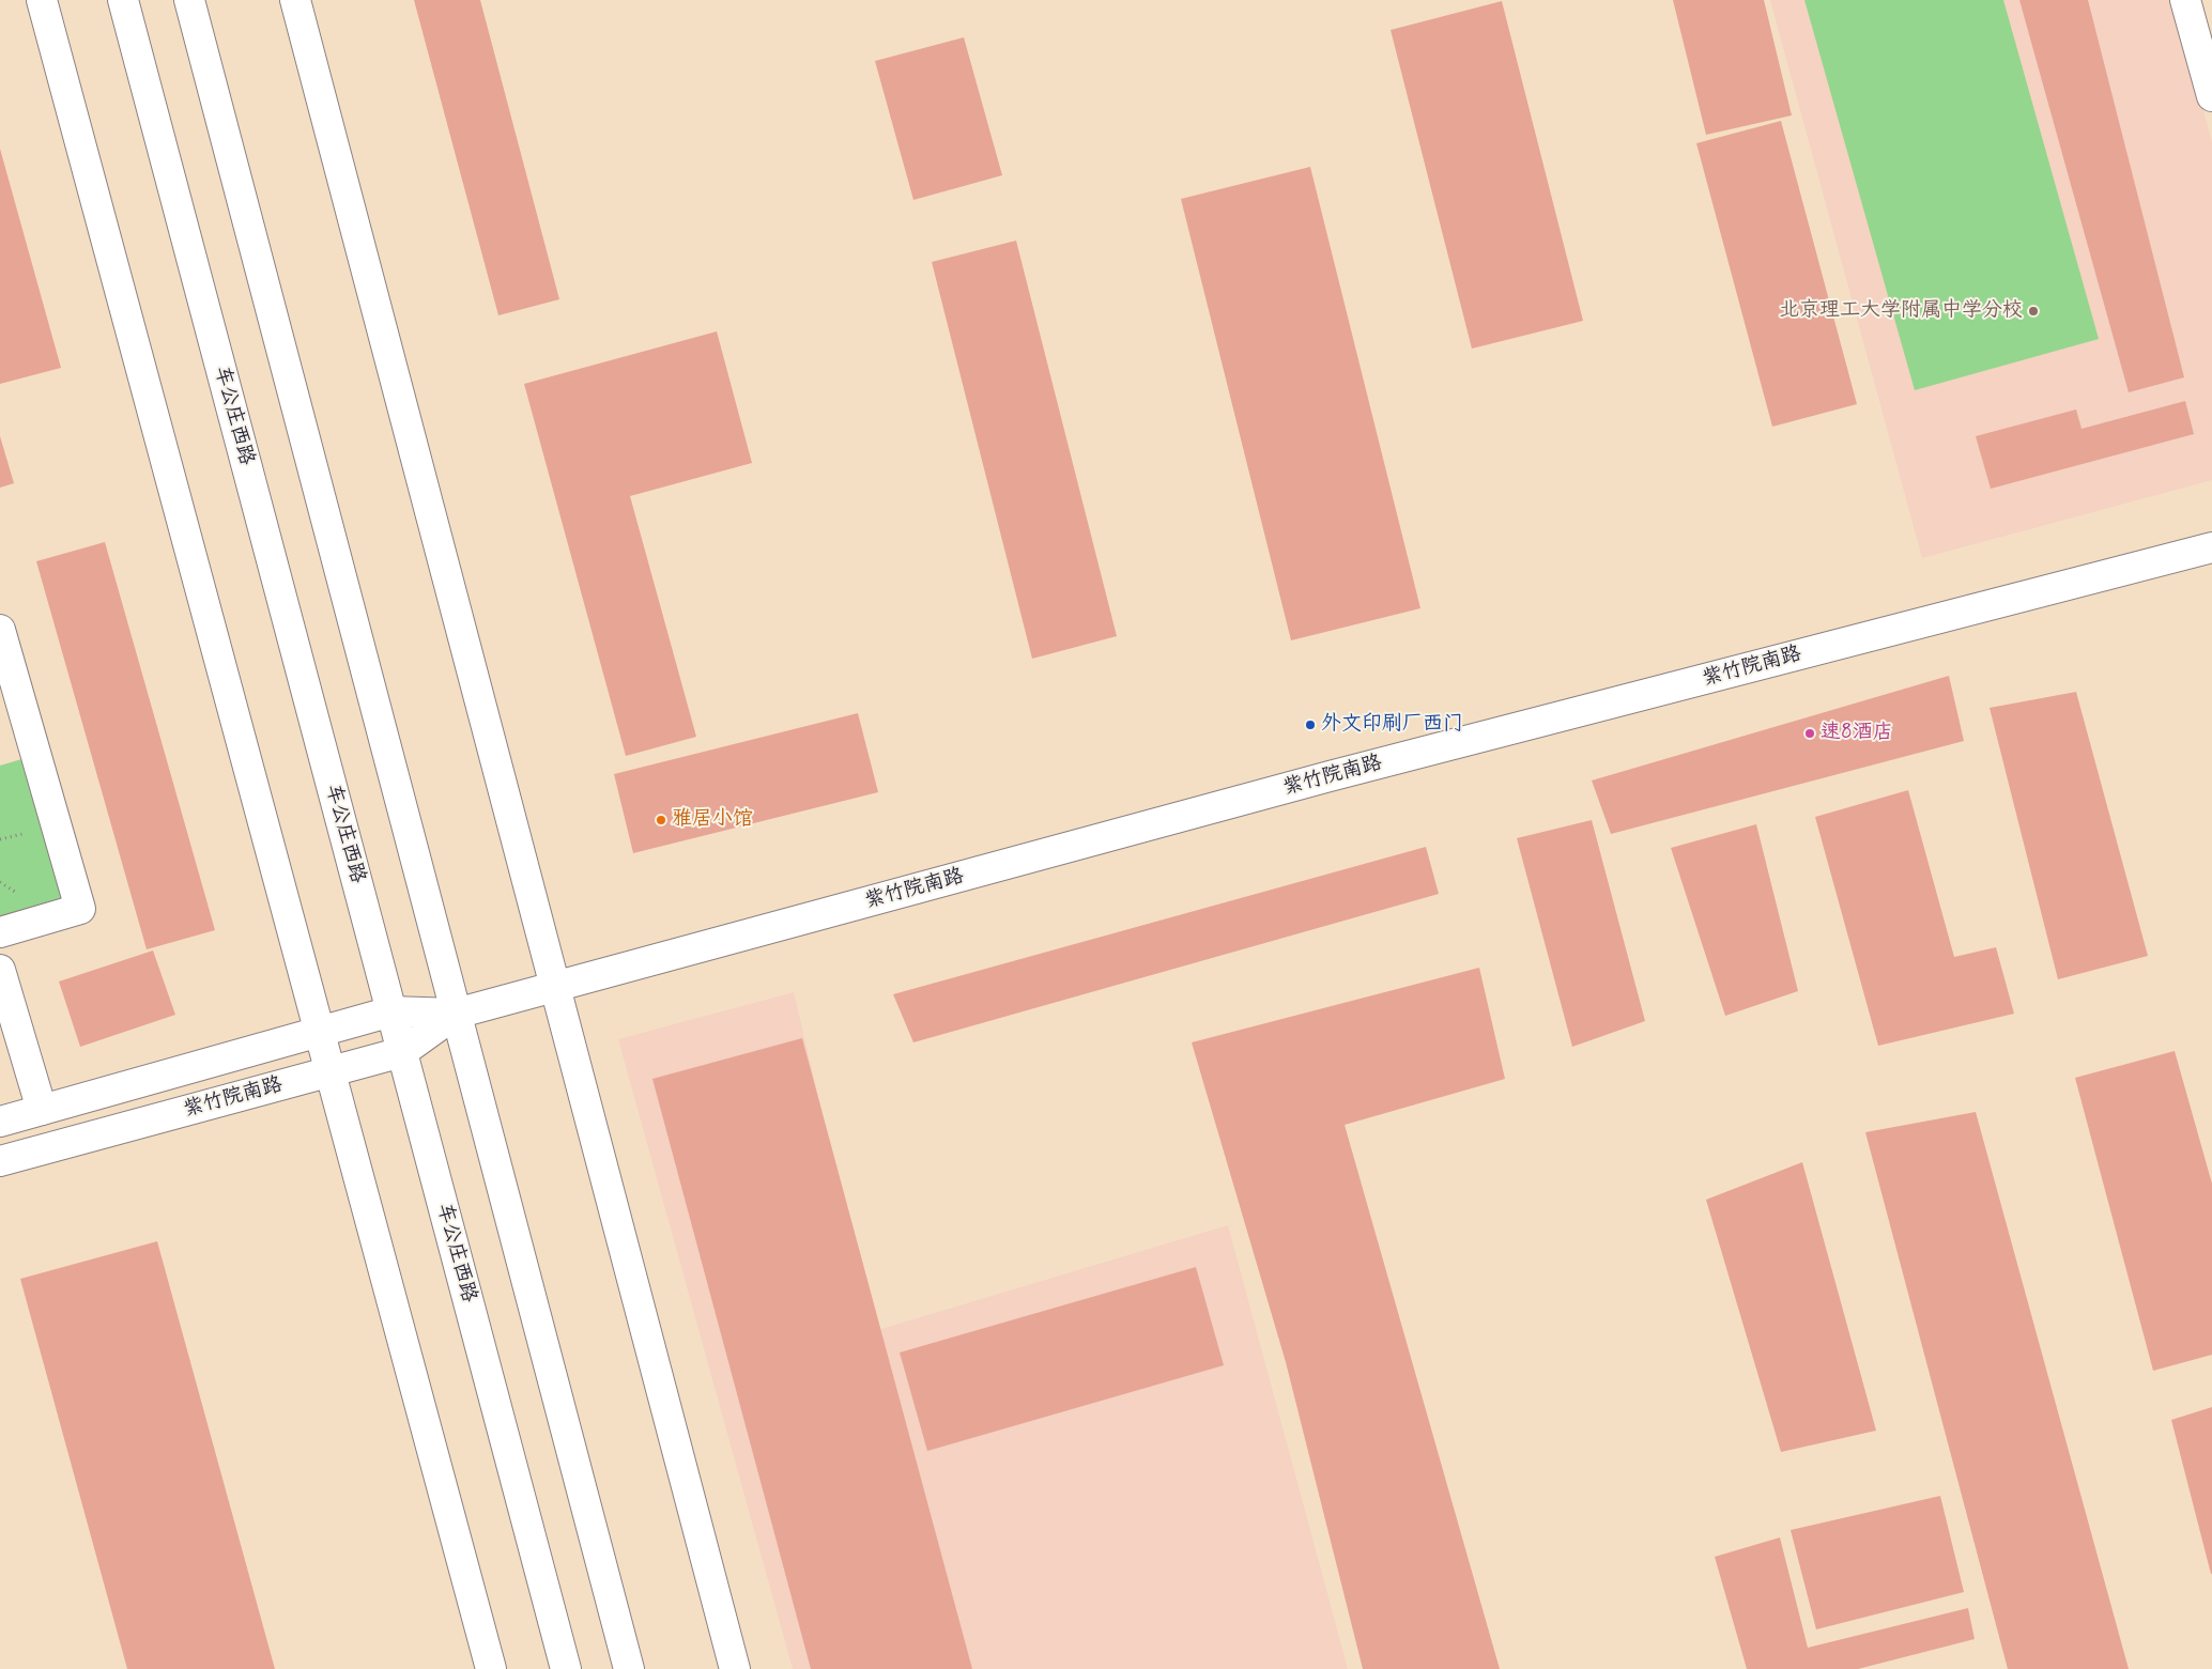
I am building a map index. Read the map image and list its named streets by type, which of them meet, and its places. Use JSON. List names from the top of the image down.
{
  "streets": {
    "street": ["车公庄西路", "紫竹院南路"]
  },
  "crossings": [
    ["车公庄西路", "紫竹院南路"]
  ],
  "places": [
    "北京理工大学附属中学分校",
    "外文印刷厂西门",
    "速8酒店",
    "雅居小馆"
  ]
}
